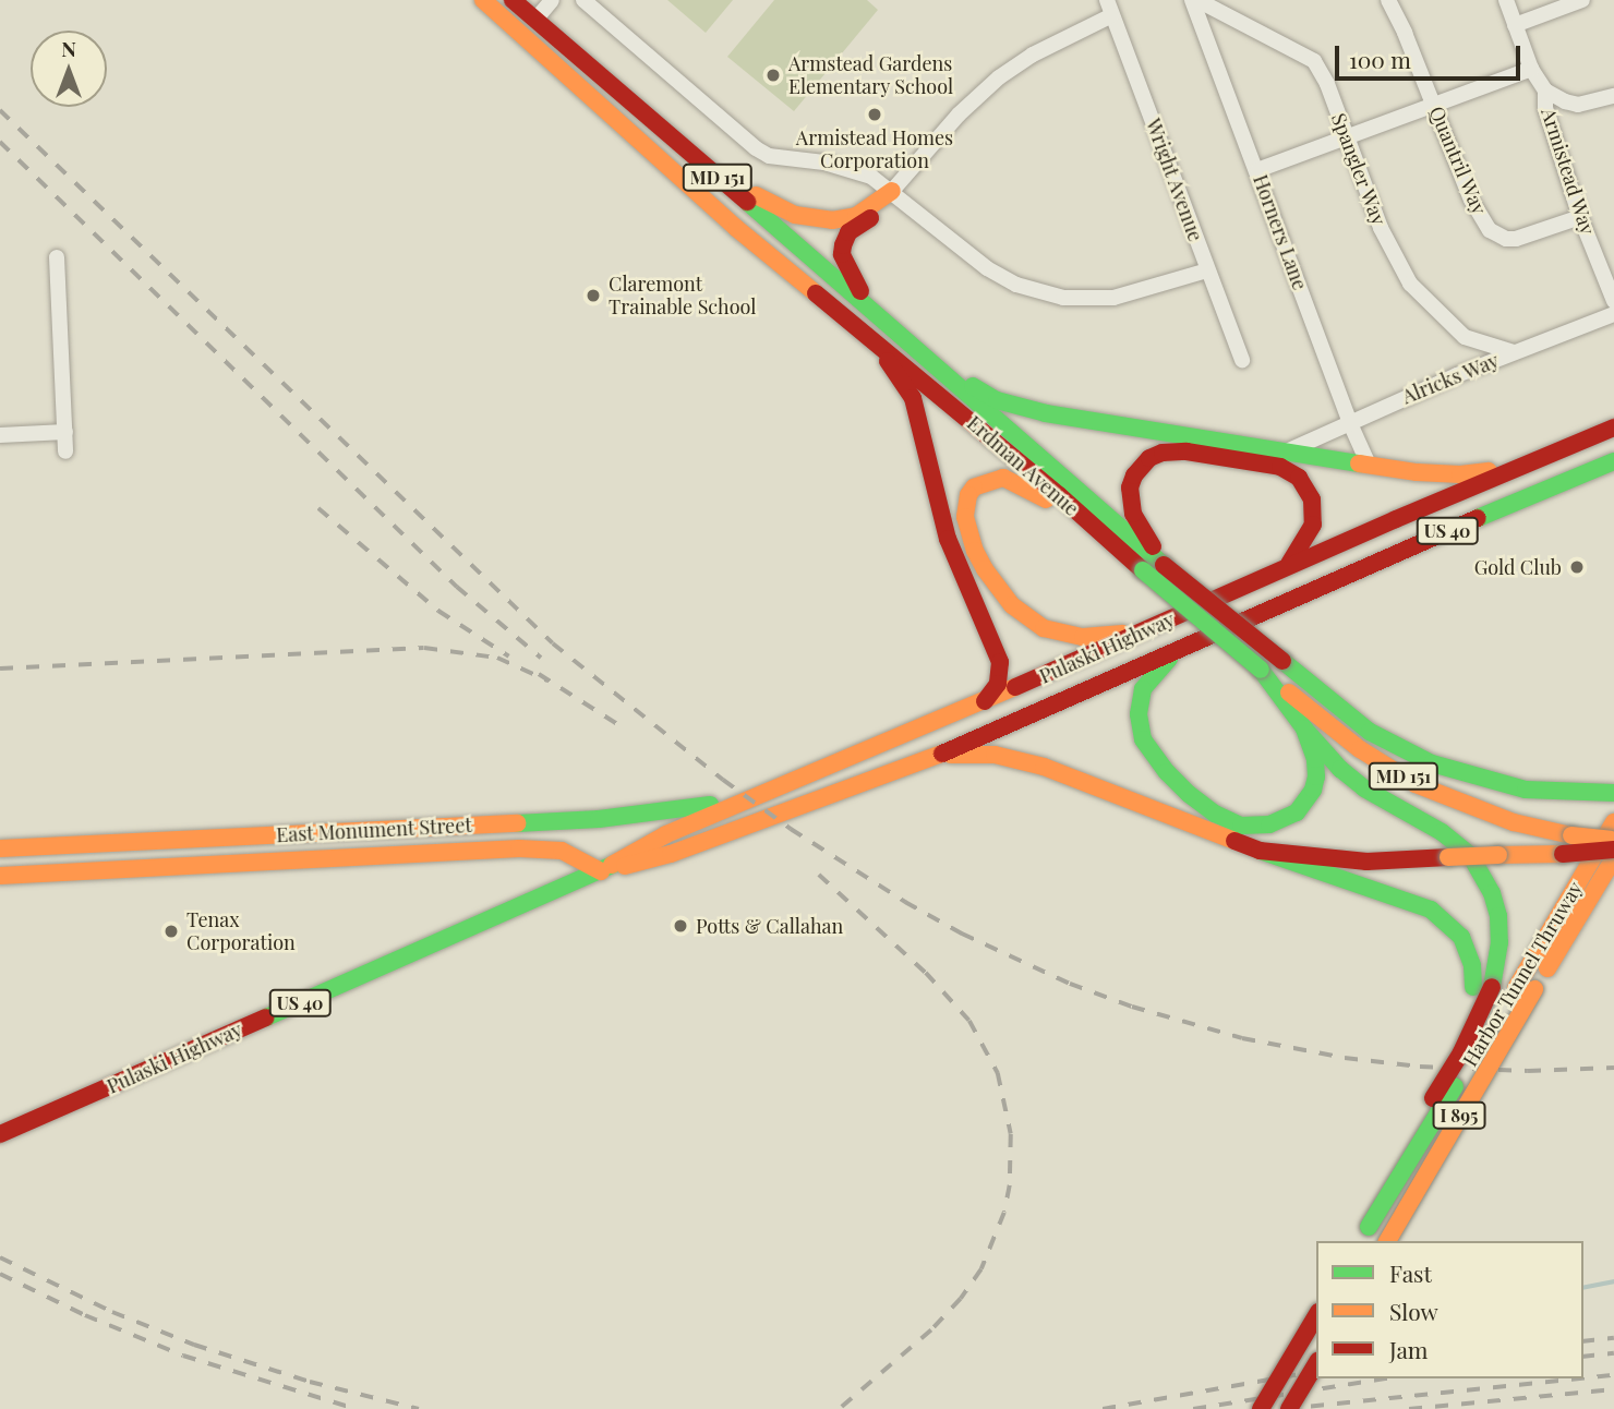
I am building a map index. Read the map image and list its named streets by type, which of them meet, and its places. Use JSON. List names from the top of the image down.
{
  "streets": {
    "main road": [
      "MD 151",
      "Erdman Avenue",
      "US 40",
      "Pulaski Highway",
      "East Monument Street",
      "Harbor Tunnel Thruway",
      "I 895"
    ],
    "street": [
      "Quantril Way",
      "Spangler Way",
      "Armistead Way",
      "Wright Avenue",
      "Horners Lane",
      "Alricks Way"
    ]
  },
  "crossings": [
    ["Quantril Way", "Armistead Way"],
    ["Spangler Way", "Alricks Way"],
    ["Horners Lane", "Alricks Way"],
    ["Pulaski Highway", "East Monument Street"]
  ],
  "places": [
    "Armstead Gardens Elementary School",
    "Armistead Homes Corporation",
    "Claremont Trainable School",
    "Gold Club",
    "Potts & Callahan",
    "Tenax Corporation"
  ],
  "legend": ["Fast", "Slow", "Jam"],
  "scale_bar": "100 m",
  "north": "top"
}
